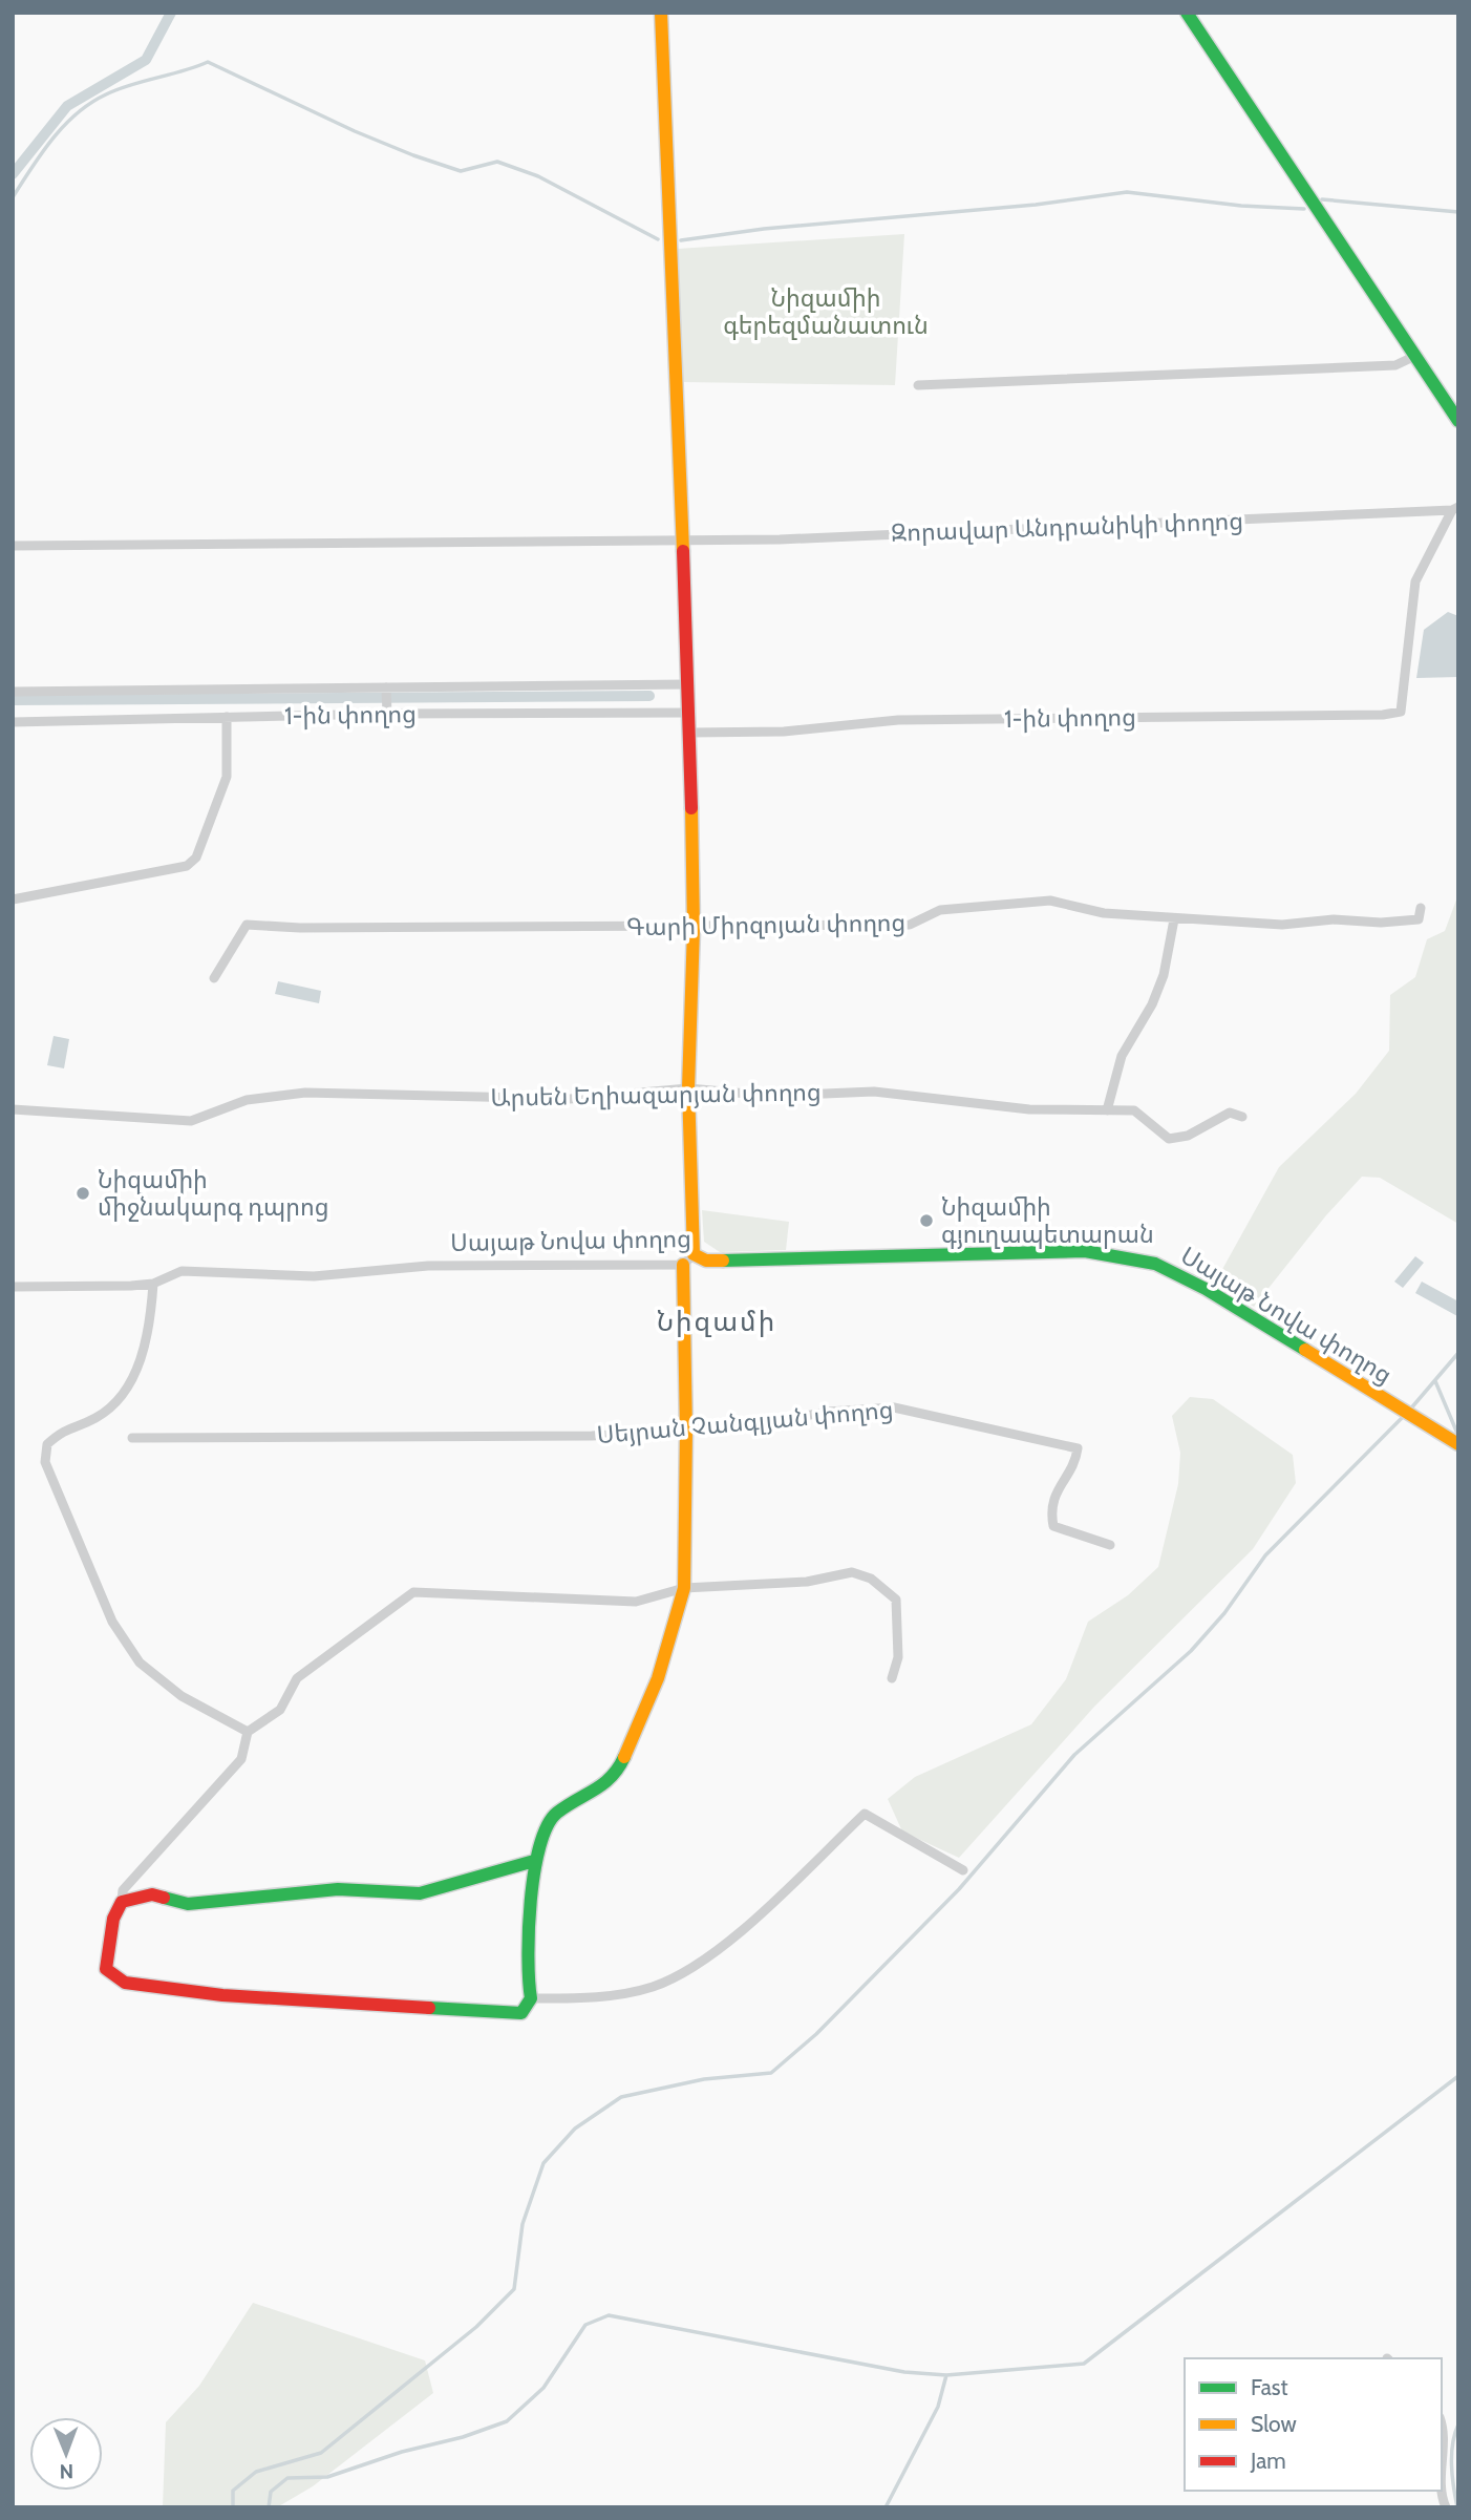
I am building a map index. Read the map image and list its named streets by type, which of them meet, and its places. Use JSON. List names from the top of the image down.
{
  "streets": {
    "main road": ["Սայաթ Նովա փողոց"],
    "street": [
      "Զորավար Անդրանիկի փողոց",
      "1-ին փողոց",
      "Գարի Միրզոյան փողոց",
      "Արսեն Եղիազարյան փողոց",
      "Սեյրան Չանգլյան փողոց"
    ]
  },
  "crossings": [
    ["Զորավար Անդրանիկի փողոց", "1-ին փողոց"]
  ],
  "districts": ["Նիզամի"],
  "parks": ["Նիզամիի գերեզմանատուն"],
  "places": ["Նիզամիի միջնակարգ դպրոց", "Նիզամիի գյուղապետարան"],
  "legend": ["Fast", "Slow", "Jam"],
  "north": "bottom"
}
